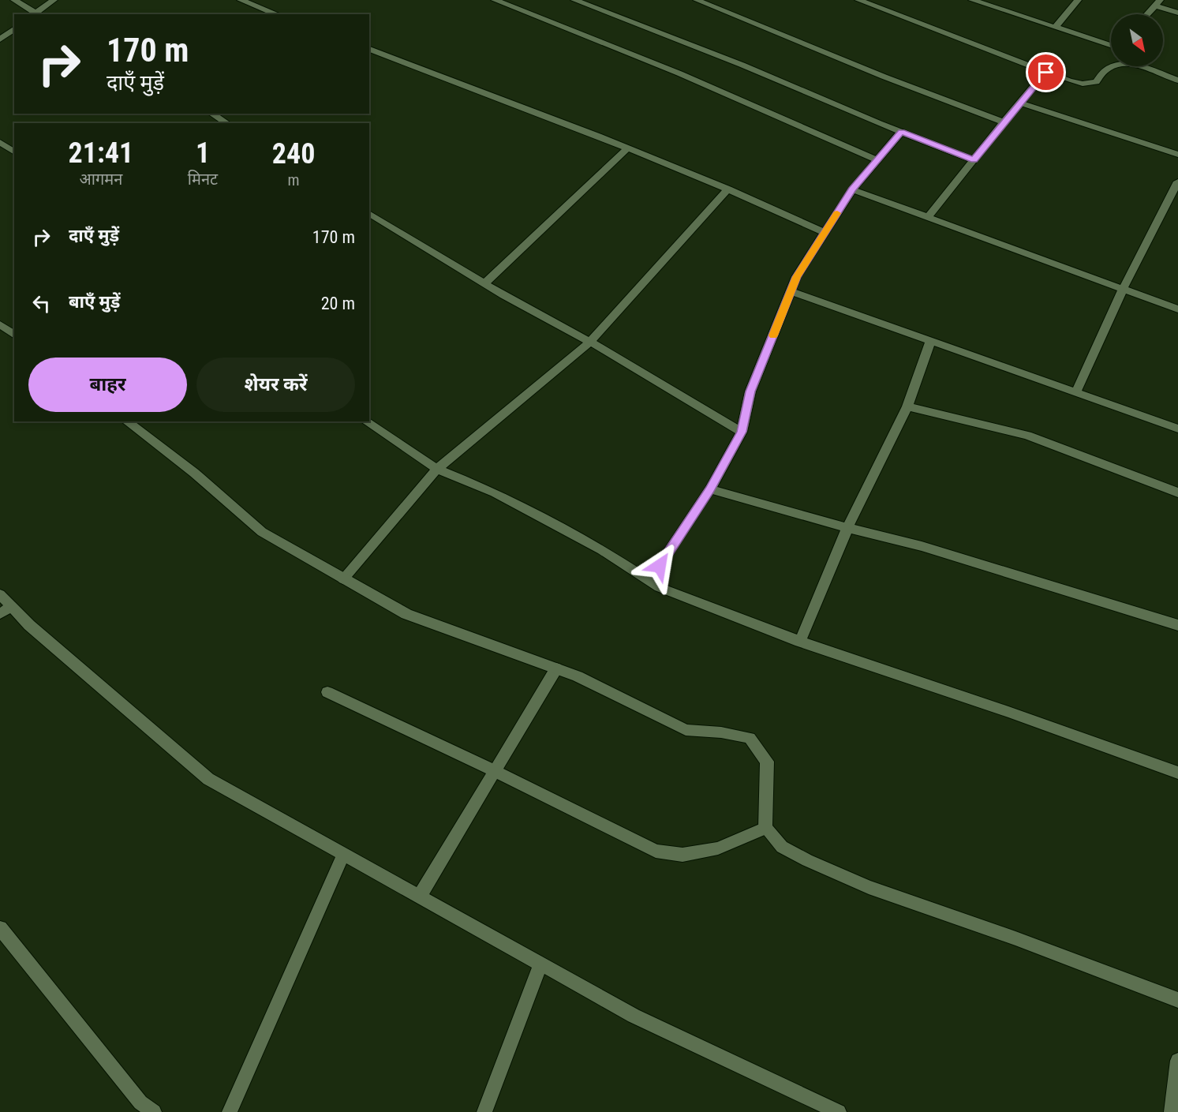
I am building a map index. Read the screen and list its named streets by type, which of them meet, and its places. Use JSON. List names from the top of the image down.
{
  "north": "bottom right",
  "page": {
    "turn": ["170 m", "दाएँ मुड़ें"],
    "eta": [
      "21:41",
      "आगमन",
      "1",
      "मिनट",
      "240",
      "m"
    ],
    "list": [
      {
        "name": "दाएँ मुड़ें",
        "value": "170 m"
      },
      {
        "name": "बाएँ मुड़ें",
        "value": "20 m"
      }
    ],
    "buttons": ["बाहर", "शेयर करें"]
  }
}
